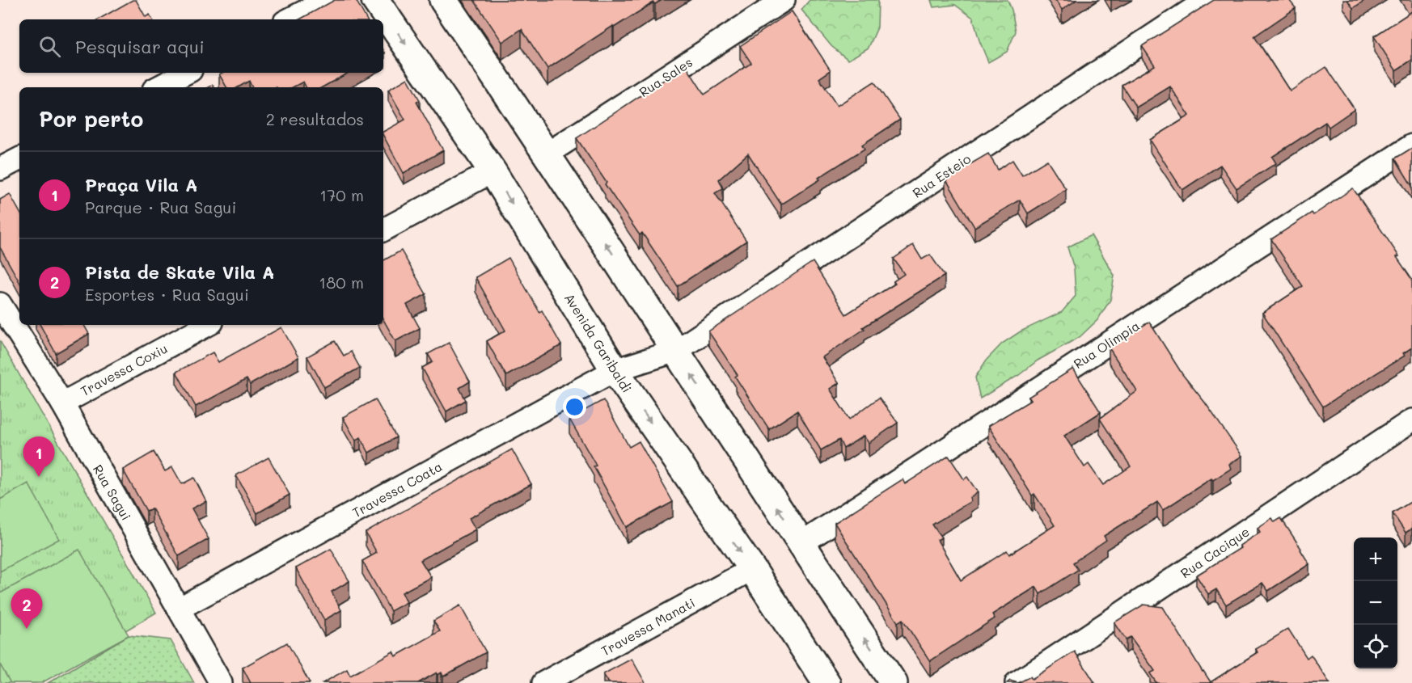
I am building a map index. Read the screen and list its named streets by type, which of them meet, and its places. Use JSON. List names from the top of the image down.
{
  "streets": {
    "main road": ["Avenida Garibaldi"],
    "street": [
      "Rua Sales",
      "Rua Esteio",
      "Rua Olimpia",
      "Travessa Coxiu",
      "Travessa Coata",
      "Rua Sagui",
      "Rua Cacique",
      "Travessa Manati"
    ]
  },
  "crossings": [
    ["Rua Esteio", "Avenida Garibaldi"],
    ["Rua Esteio", "Travessa Coata"],
    ["Avenida Garibaldi", "Travessa Coata"],
    ["Avenida Garibaldi", "Travessa Manati"],
    ["Travessa Coxiu", "Rua Sagui"],
    ["Travessa Coata", "Rua Sagui"]
  ],
  "page": {
    "search": "Pesquisar aqui",
    "heading": ["Por perto", "2 resultados"],
    "list": [
      {
        "mark": "1",
        "name": "Praça Vila A",
        "note": "Parque · Rua Sagui",
        "value": "170 m"
      },
      {
        "mark": "2",
        "name": "Pista de Skate Vila A",
        "note": "Esportes · Rua Sagui",
        "value": "180 m"
      }
    ],
    "pins": ["1", "2"],
    "map_buttons": ["+", "−"]
  }
}
